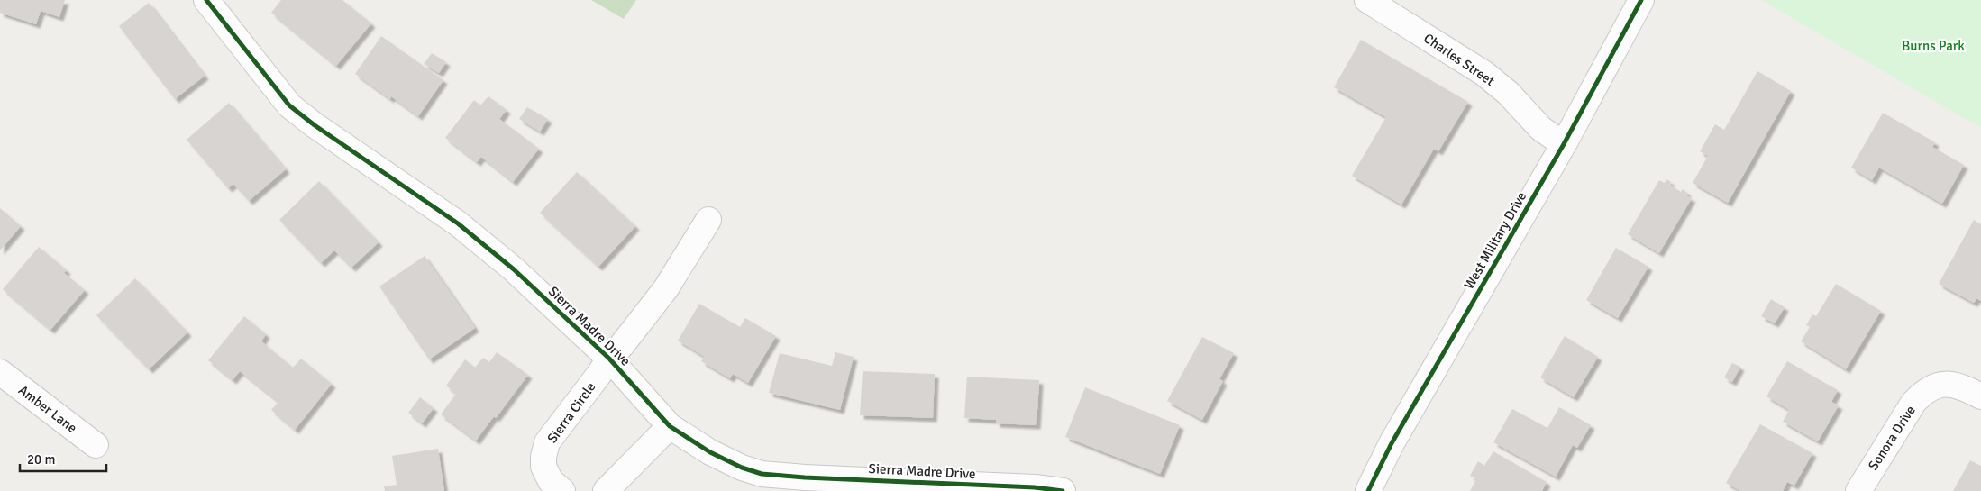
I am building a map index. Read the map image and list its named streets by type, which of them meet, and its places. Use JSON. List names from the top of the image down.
{
  "streets": {
    "street": [
      "Charles Street",
      "West Military Drive",
      "Sierra Madre Drive",
      "Amber Lane",
      "Sierra Circle",
      "Sonora Drive"
    ]
  },
  "crossings": [
    ["Charles Street", "West Military Drive"],
    ["Sierra Madre Drive", "Sierra Circle"]
  ],
  "parks": ["Burns Park"],
  "scale_bar": "20 m"
}
